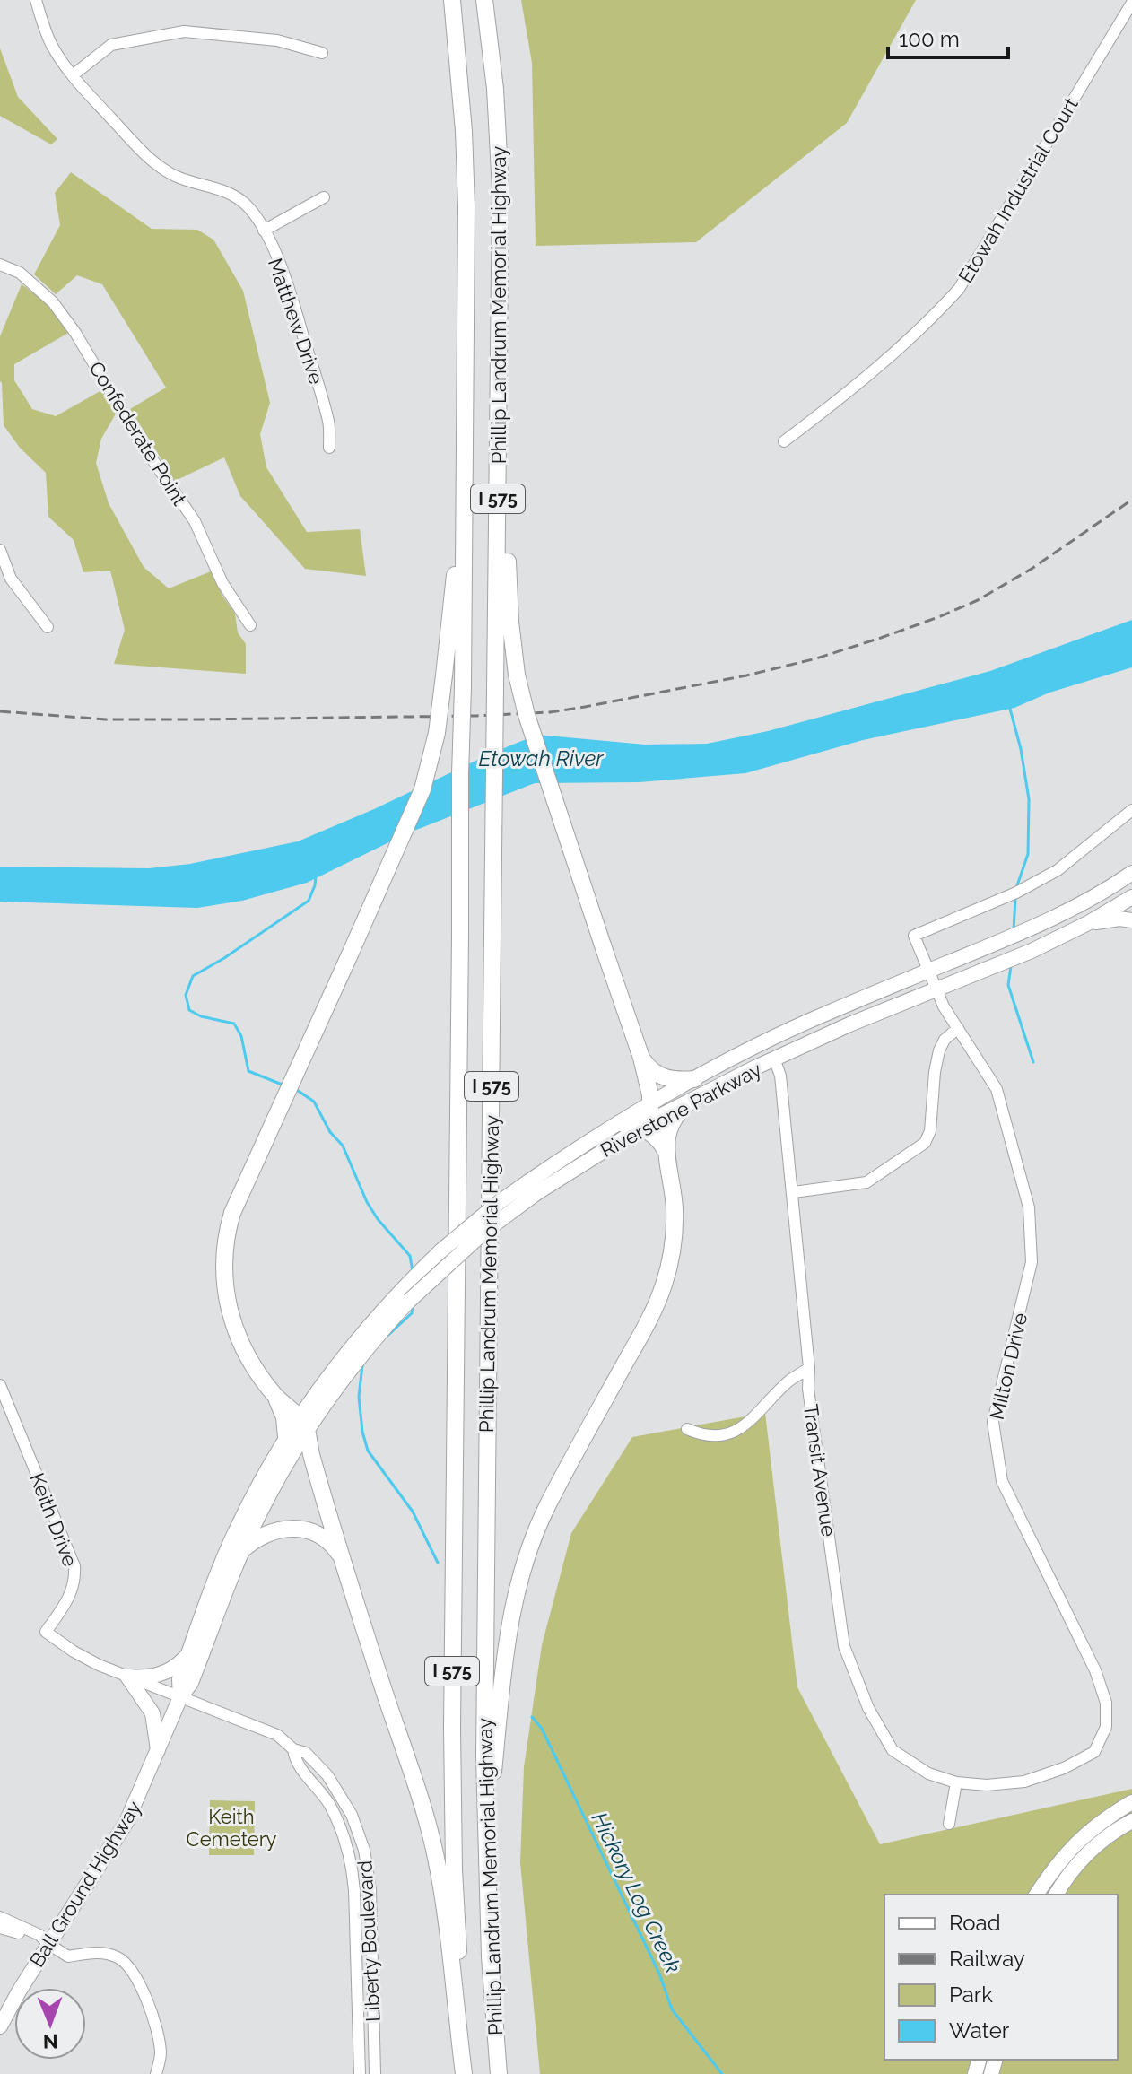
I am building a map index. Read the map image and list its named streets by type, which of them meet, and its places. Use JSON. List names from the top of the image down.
{
  "streets": {
    "highway": ["Phillip Landrum Memorial Highway", "I 575"],
    "main road": ["Riverstone Parkway", "Ball Ground Highway"],
    "street": [
      "Etowah Industrial Court",
      "Matthew Drive",
      "Confederate Point",
      "Milton Drive",
      "Transit Avenue",
      "Keith Drive",
      "Liberty Boulevard"
    ]
  },
  "crossings": [
    ["Riverstone Parkway", "Milton Drive"],
    ["Riverstone Parkway", "Transit Avenue"],
    ["Riverstone Parkway", "Ball Ground Highway"],
    ["Milton Drive", "Transit Avenue"],
    ["Keith Drive", "Ball Ground Highway"],
    ["Keith Drive", "Liberty Boulevard"],
    ["Ball Ground Highway", "Liberty Boulevard"]
  ],
  "water": ["Etowah River", "Hickory Log Creek"],
  "parks": ["Keith Cemetery"],
  "legend": [
    "Road",
    "Railway",
    "Park",
    "Water"
  ],
  "scale_bar": "100 m",
  "north": "bottom"
}
